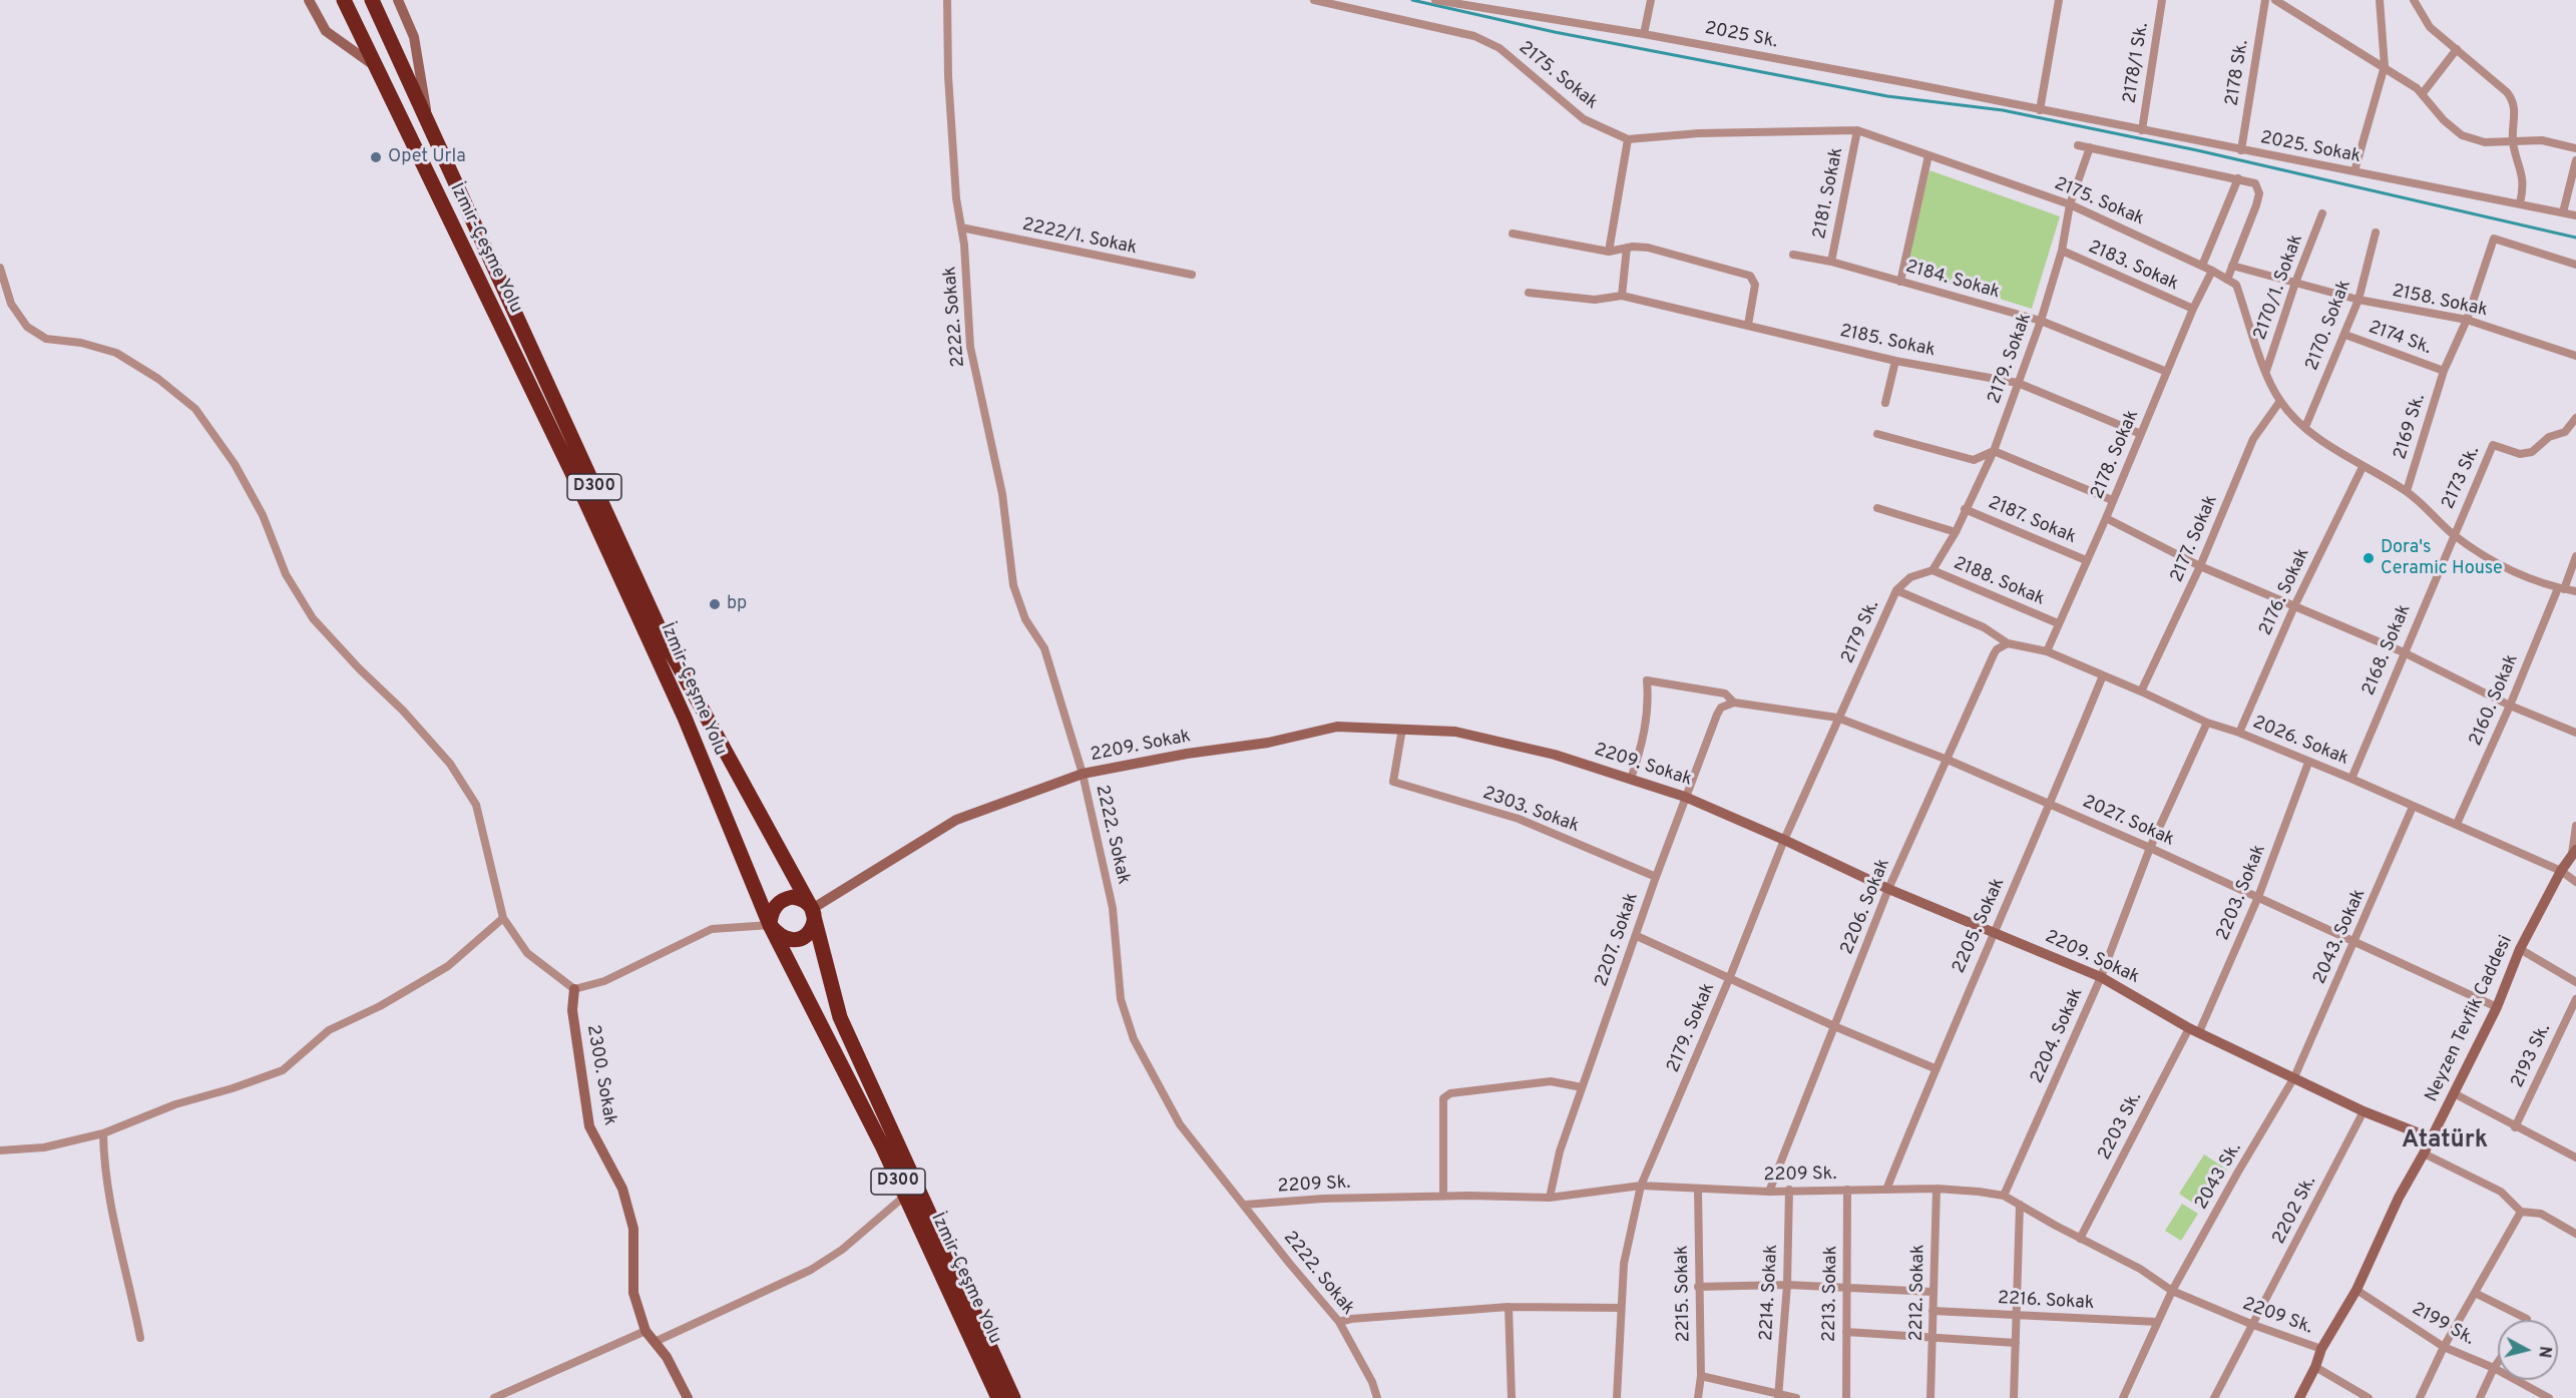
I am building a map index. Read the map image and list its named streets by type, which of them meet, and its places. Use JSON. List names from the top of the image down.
{
  "streets": {
    "highway": ["İzmir-Çeşme Yolu", "D300"],
    "street": [
      "2025 Sk.",
      "2178/1 Sk.",
      "2178 Sk.",
      "2175. Sokak",
      "2025. Sokak",
      "2181. Sokak",
      "2222/1. Sokak",
      "2183. Sokak",
      "2184. Sokak",
      "2170/1. Sokak",
      "2158. Sokak",
      "2222. Sokak",
      "2170. Sokak",
      "2174 Sk.",
      "2185. Sokak",
      "2179. Sokak",
      "2169 Sk.",
      "2178. Sokak",
      "2173 Sk.",
      "2187. Sokak",
      "2177. Sokak",
      "2188. Sokak",
      "2176. Sokak",
      "2179 Sk.",
      "2168. Sokak",
      "2160. Sokak",
      "2026. Sokak",
      "2209. Sokak",
      "2303. Sokak",
      "2027. Sokak",
      "2203. Sokak",
      "2206. Sokak",
      "2205. Sokak",
      "2043. Sokak",
      "2207. Sokak",
      "Neyzen Tevfik Caddesi",
      "2204. Sokak",
      "2193 Sk.",
      "2300. Sokak",
      "2203 Sk.",
      "2209 Sk.",
      "2043 Sk.",
      "2202 Sk.",
      "2214. Sokak",
      "2212. Sokak",
      "2215. Sokak",
      "2213. Sokak",
      "2216. Sokak",
      "2199 Sk."
    ]
  },
  "crossings": [
    ["2025 Sk.", "2025. Sokak"],
    ["2178/1 Sk.", "2025. Sokak"],
    ["2178 Sk.", "2025. Sokak"],
    ["2175. Sokak", "2181. Sokak"],
    ["2175. Sokak", "2170/1. Sokak"],
    ["2175. Sokak", "2170. Sokak"],
    ["2175. Sokak", "2179. Sokak"],
    ["2175. Sokak", "2169 Sk."],
    ["2175. Sokak", "2178. Sokak"],
    ["2175. Sokak", "2173 Sk."],
    ["2175. Sokak", "2177. Sokak"],
    ["2175. Sokak", "2176. Sokak"],
    ["2175. Sokak", "2168. Sokak"],
    ["2175. Sokak", "2160. Sokak"],
    ["2181. Sokak", "2184. Sokak"],
    ["2222/1. Sokak", "2222. Sokak"],
    ["İzmir-Çeşme Yolu", "2209. Sokak"],
    ["2183. Sokak", "2179. Sokak"],
    ["2183. Sokak", "2178. Sokak"],
    ["2184. Sokak", "2179. Sokak"],
    ["2184. Sokak", "2178. Sokak"],
    ["2170/1. Sokak", "2158. Sokak"],
    ["2158. Sokak", "2170. Sokak"],
    ["2158. Sokak", "2169 Sk."],
    ["2222. Sokak", "2209. Sokak"],
    ["2222. Sokak", "2209 Sk."],
    ["2170. Sokak", "2174 Sk."],
    ["2174 Sk.", "2169 Sk."],
    ["2185. Sokak", "2179. Sokak"],
    ["2185. Sokak", "2178. Sokak"],
    ["2179. Sokak", "2187. Sokak"],
    ["2179. Sokak", "2188. Sokak"],
    ["2179. Sokak", "2179 Sk."],
    ["2179. Sokak", "2209. Sokak"],
    ["2179. Sokak", "2027. Sokak"],
    ["2179. Sokak", "2209 Sk."],
    ["2178. Sokak", "2187. Sokak"],
    ["2178. Sokak", "2188. Sokak"],
    ["2178. Sokak", "2026. Sokak"],
    ["2173 Sk.", "2168. Sokak"],
    ["2177. Sokak", "2026. Sokak"],
    ["2188. Sokak", "2179 Sk."],
    ["2176. Sokak", "2026. Sokak"],
    ["2168. Sokak", "2026. Sokak"],
    ["2160. Sokak", "2026. Sokak"],
    ["2026. Sokak", "2203. Sokak"],
    ["2026. Sokak", "2206. Sokak"],
    ["2026. Sokak", "2205. Sokak"],
    ["2026. Sokak", "2043. Sokak"],
    ["2026. Sokak", "Neyzen Tevfik Caddesi"],
    ["2026. Sokak", "2204. Sokak"],
    ["2209. Sokak", "2303. Sokak"],
    ["2209. Sokak", "2027. Sokak"],
    ["2209. Sokak", "2203. Sokak"],
    ["2209. Sokak", "2206. Sokak"],
    ["2209. Sokak", "2205. Sokak"],
    ["2209. Sokak", "2043. Sokak"],
    ["2209. Sokak", "2207. Sokak"],
    ["2209. Sokak", "Neyzen Tevfik Caddesi"],
    ["2209. Sokak", "2204. Sokak"],
    ["2209. Sokak", "2203 Sk."],
    ["2209. Sokak", "2043 Sk."],
    ["2209. Sokak", "2202 Sk."],
    ["2303. Sokak", "2207. Sokak"],
    ["2027. Sokak", "2203. Sokak"],
    ["2027. Sokak", "2206. Sokak"],
    ["2027. Sokak", "2205. Sokak"],
    ["2027. Sokak", "2043. Sokak"],
    ["2027. Sokak", "2207. Sokak"],
    ["2027. Sokak", "Neyzen Tevfik Caddesi"],
    ["2027. Sokak", "2204. Sokak"],
    ["2203. Sokak", "2203 Sk."],
    ["2206. Sokak", "2209 Sk."],
    ["2205. Sokak", "2209 Sk."],
    ["2043. Sokak", "2043 Sk."],
    ["2207. Sokak", "2209 Sk."],
    ["Neyzen Tevfik Caddesi", "2209 Sk."],
    ["Neyzen Tevfik Caddesi", "2199 Sk."],
    ["2204. Sokak", "2209 Sk."],
    ["2203 Sk.", "2209 Sk."],
    ["2209 Sk.", "2043 Sk."],
    ["2209 Sk.", "2202 Sk."],
    ["2209 Sk.", "2214. Sokak"],
    ["2209 Sk.", "2212. Sokak"],
    ["2209 Sk.", "2215. Sokak"],
    ["2209 Sk.", "2213. Sokak"],
    ["2212. Sokak", "2216. Sokak"]
  ],
  "districts": ["Atatürk"],
  "places": ["Opet Urla", "Dora's Ceramic House", "bp"],
  "north": "right"
}
